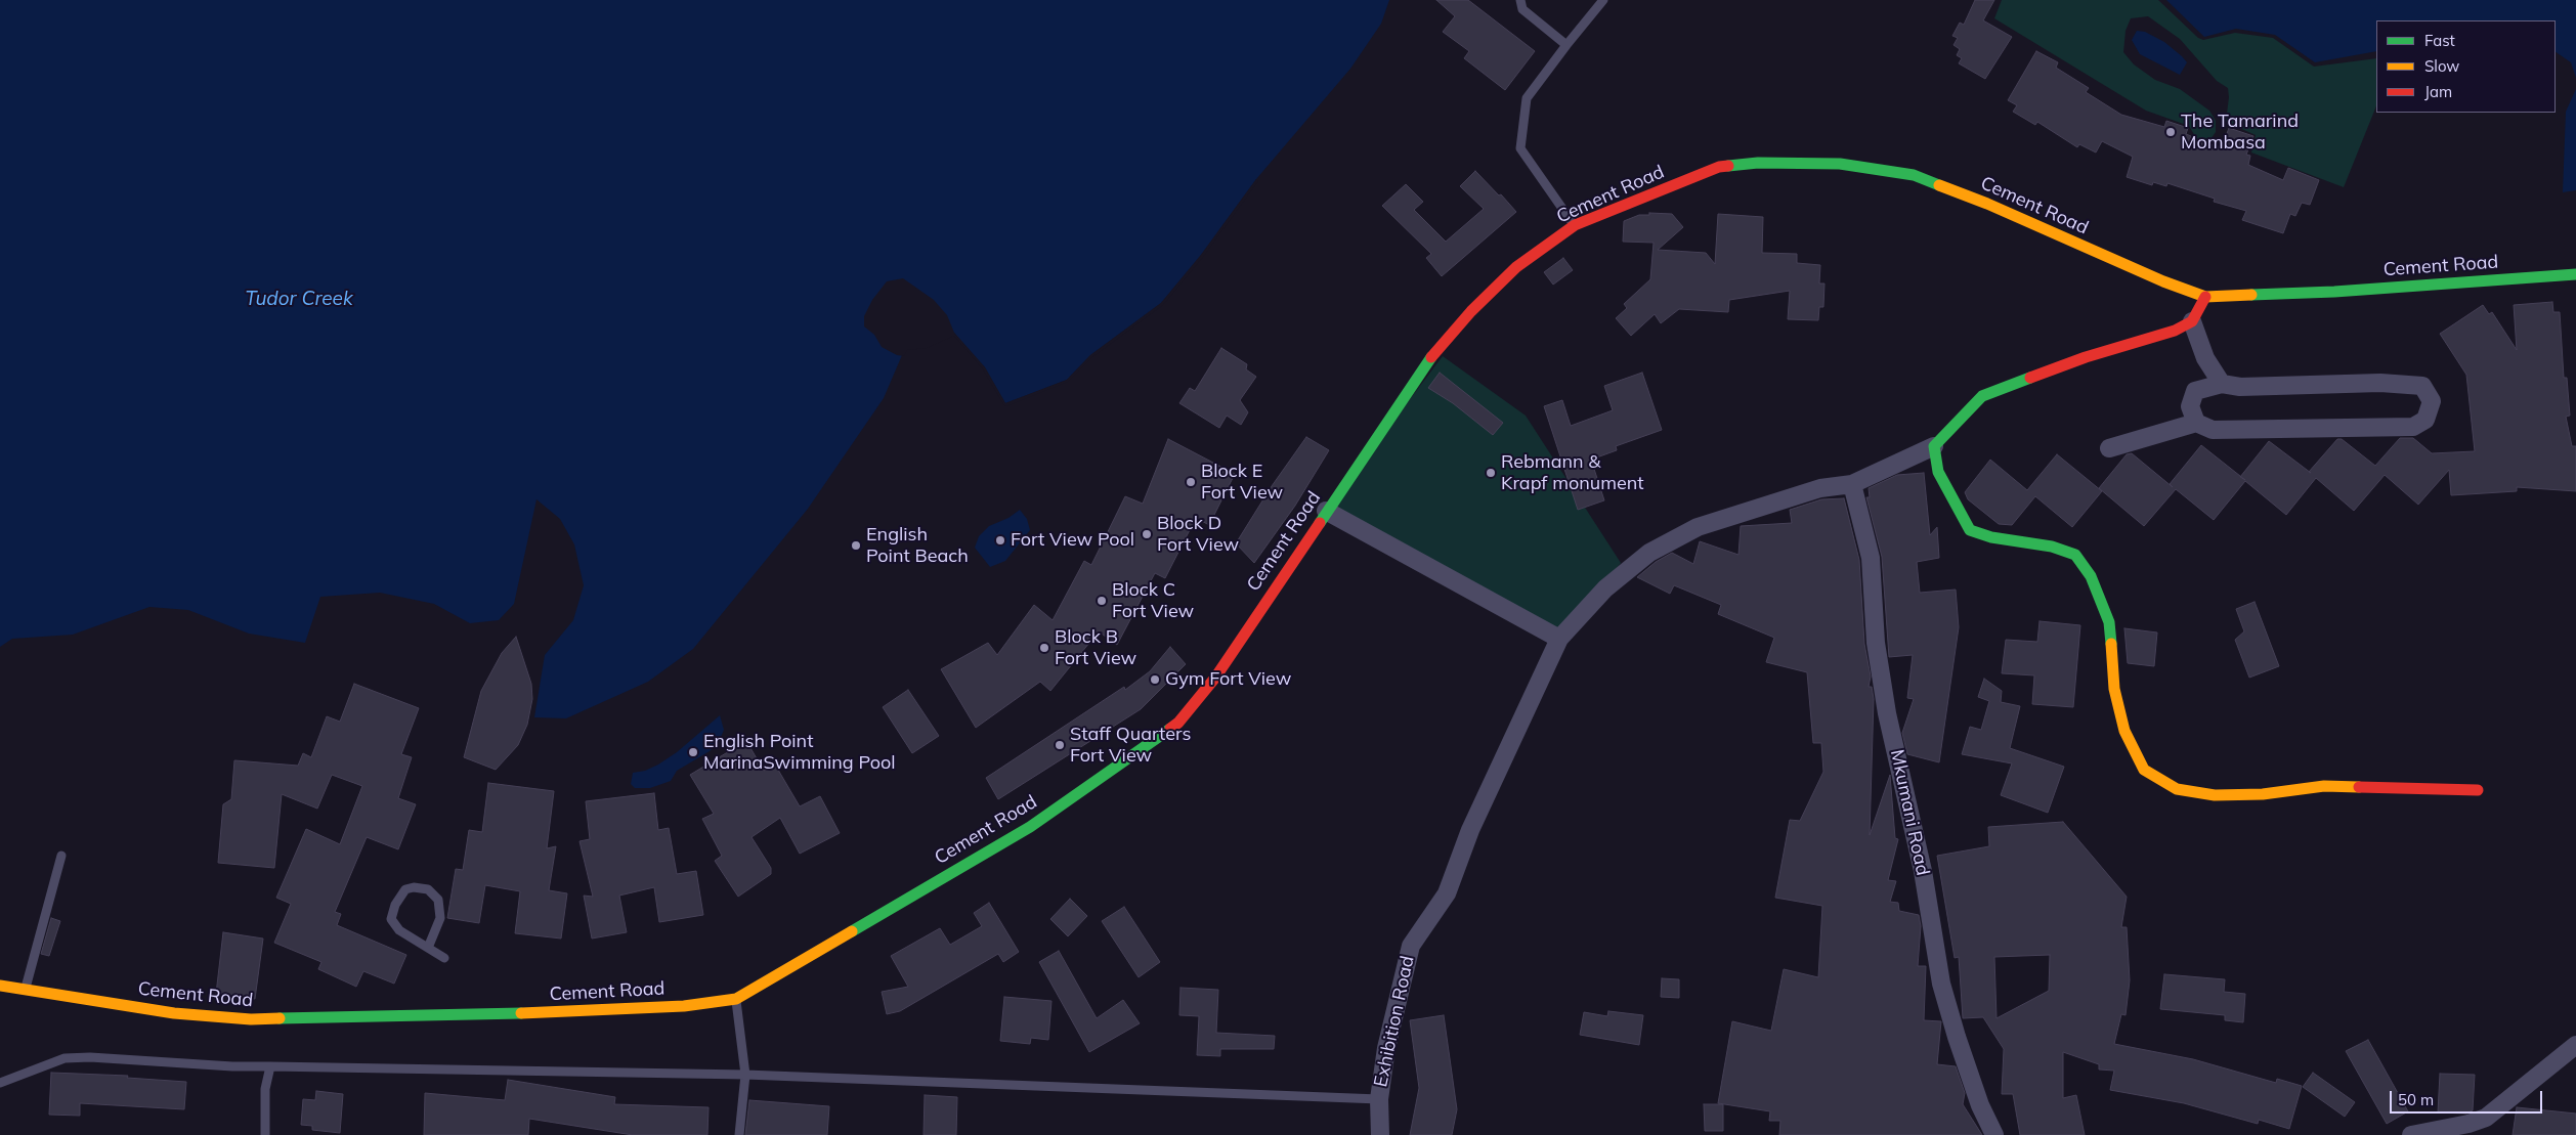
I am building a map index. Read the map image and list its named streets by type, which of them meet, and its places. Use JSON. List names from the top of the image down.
{
  "streets": {
    "main road": ["Cement Road"],
    "street": ["Mkumani Road", "Exhibition Road"]
  },
  "crossings": [
    ["Mkumani Road", "Exhibition Road"]
  ],
  "water": ["Tudor Creek"],
  "places": [
    "The Tamarind Mombasa",
    "Rebmann & Krapf monument",
    "Block E Fort View",
    "Block D Fort View",
    "Fort View Pool",
    "English Point Beach",
    "Block C Fort View",
    "Block B Fort View",
    "Gym Fort View",
    "Staff Quarters Fort View",
    "English Point MarinaSwimming Pool"
  ],
  "legend": ["Fast", "Slow", "Jam"],
  "scale_bar": "50 m"
}
